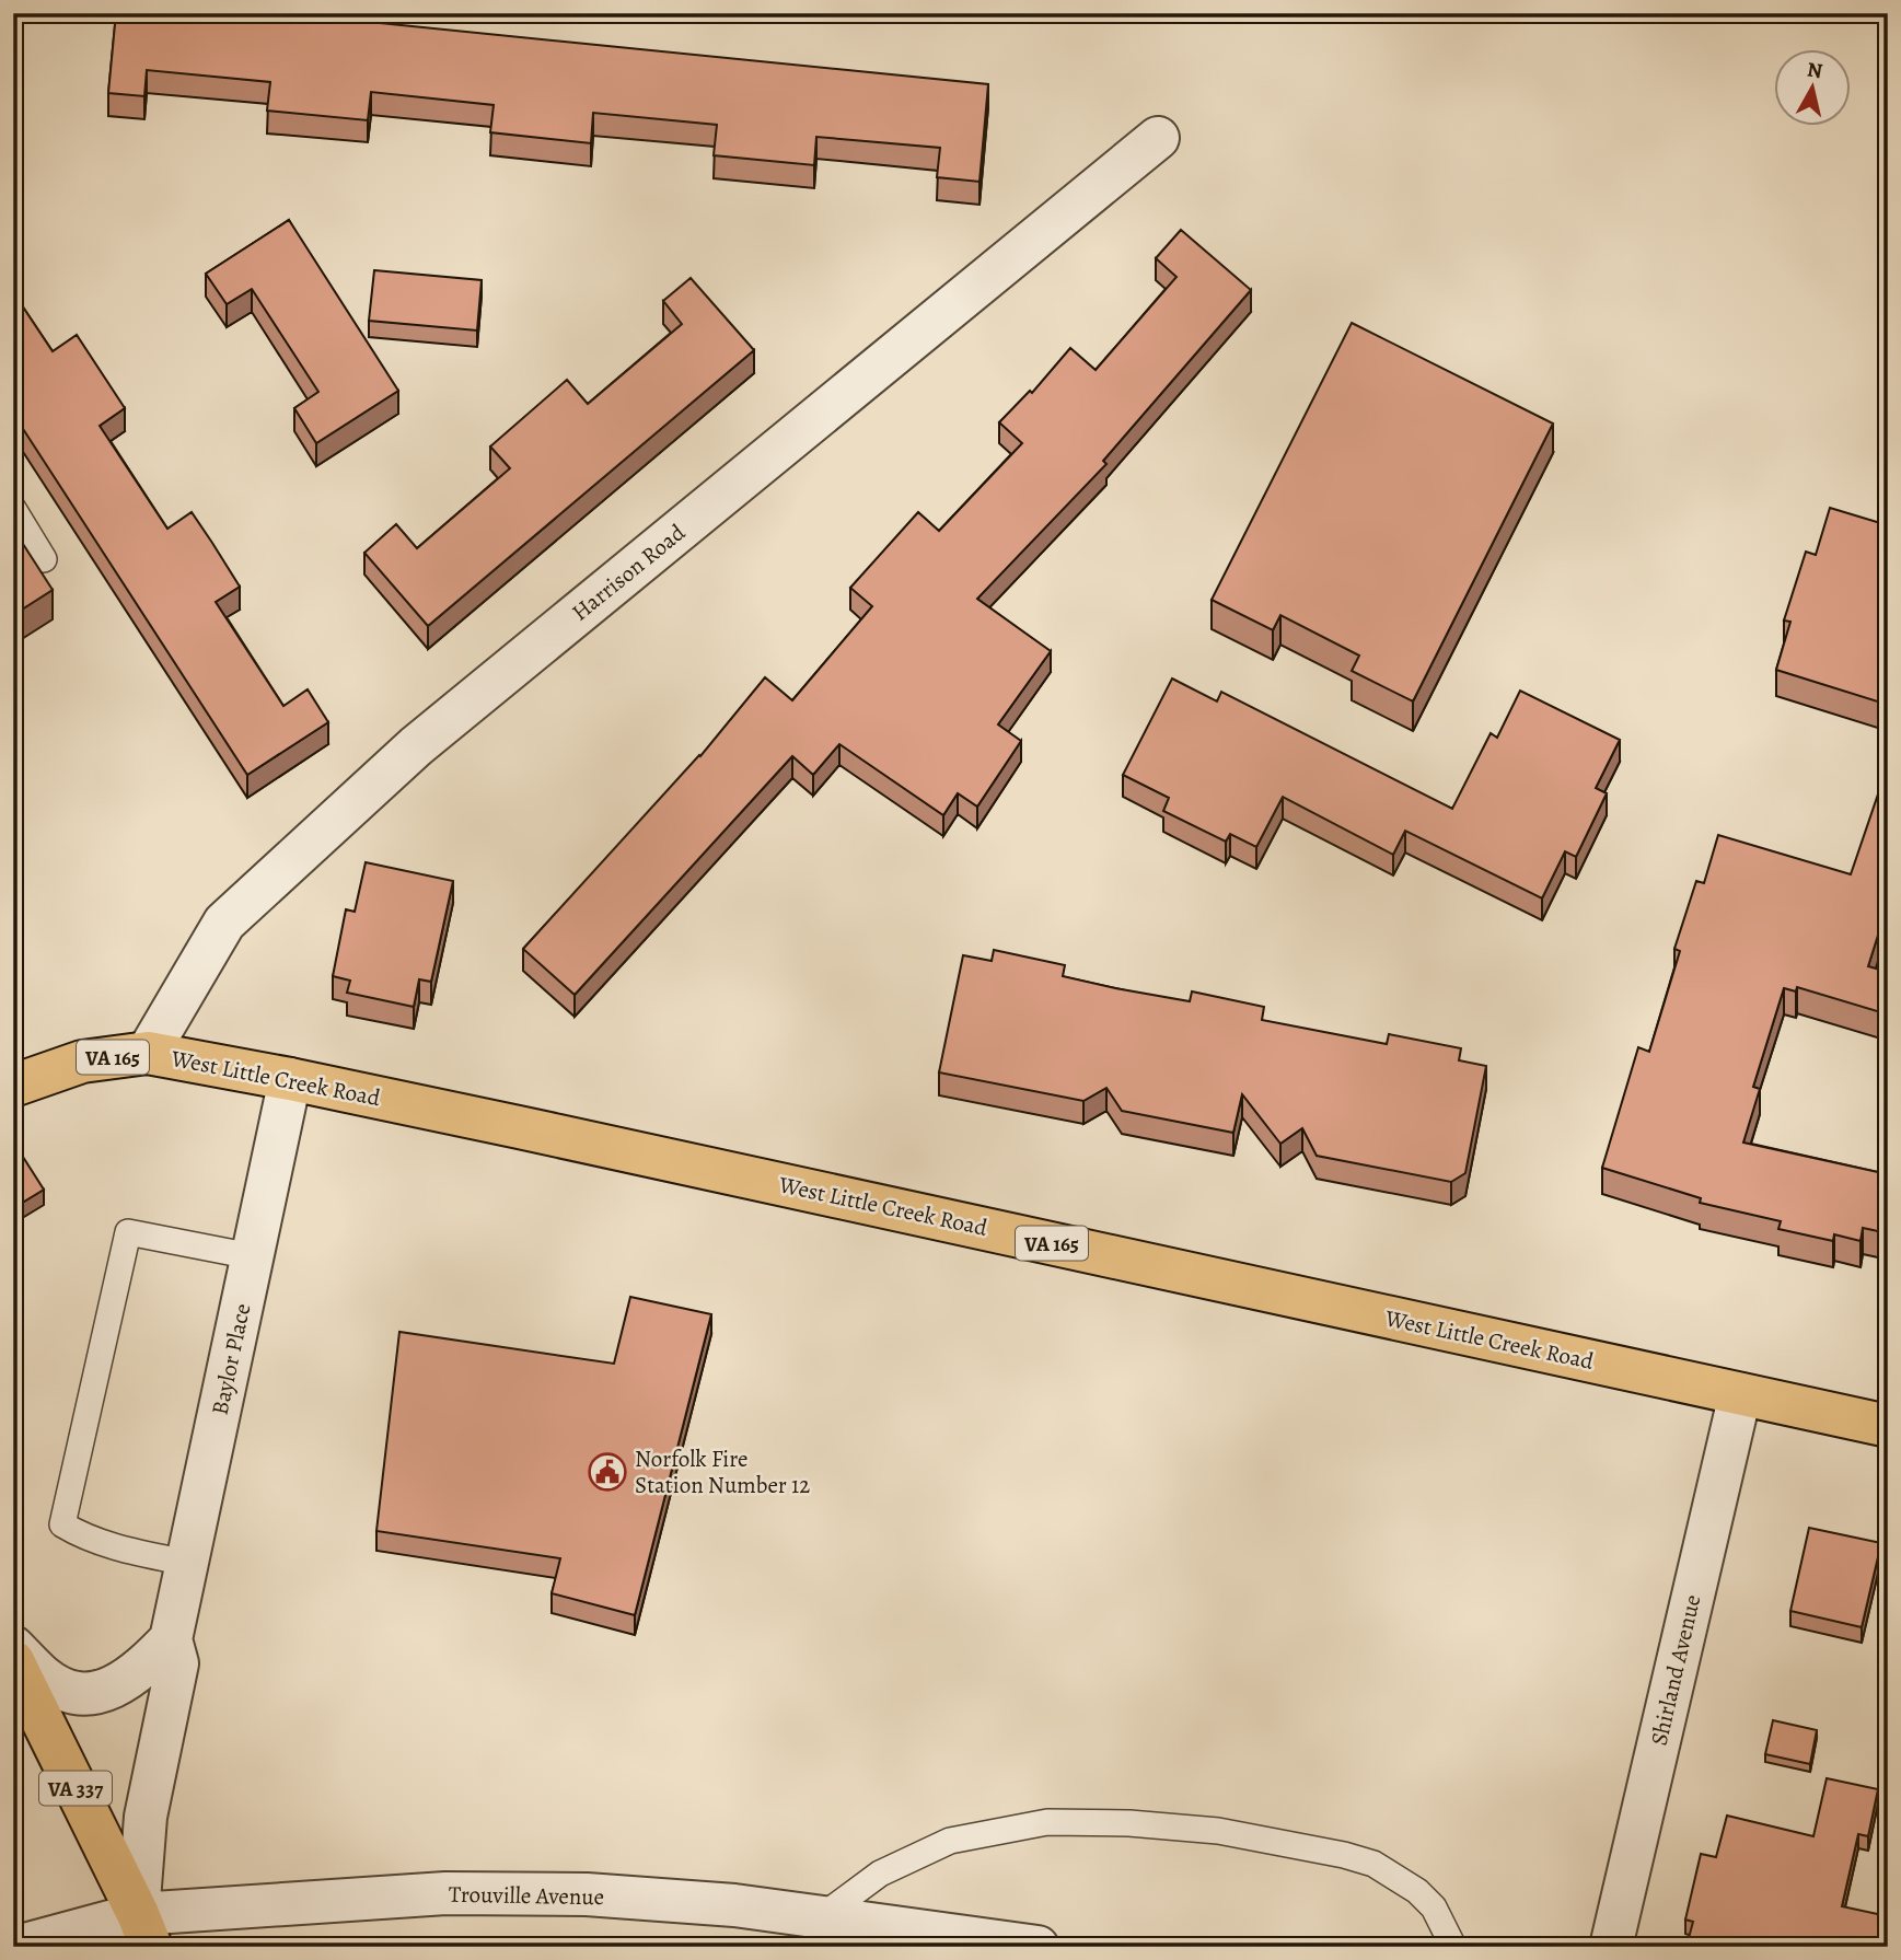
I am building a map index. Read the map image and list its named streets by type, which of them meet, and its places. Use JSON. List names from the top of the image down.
{
  "streets": {
    "main road": ["VA 165", "West Little Creek Road", "VA 337"],
    "street": [
      "Harrison Road",
      "Baylor Place",
      "Shirland Avenue",
      "Trouville Avenue"
    ]
  },
  "crossings": [
    ["Harrison Road", "West Little Creek Road"],
    ["West Little Creek Road", "Baylor Place"],
    ["West Little Creek Road", "Shirland Avenue"],
    ["Baylor Place", "VA 337"],
    ["Baylor Place", "Trouville Avenue"],
    ["VA 337", "Trouville Avenue"]
  ],
  "places": {
    "public building": ["Norfolk Fire Station Number 12"]
  },
  "north": "top"
}
